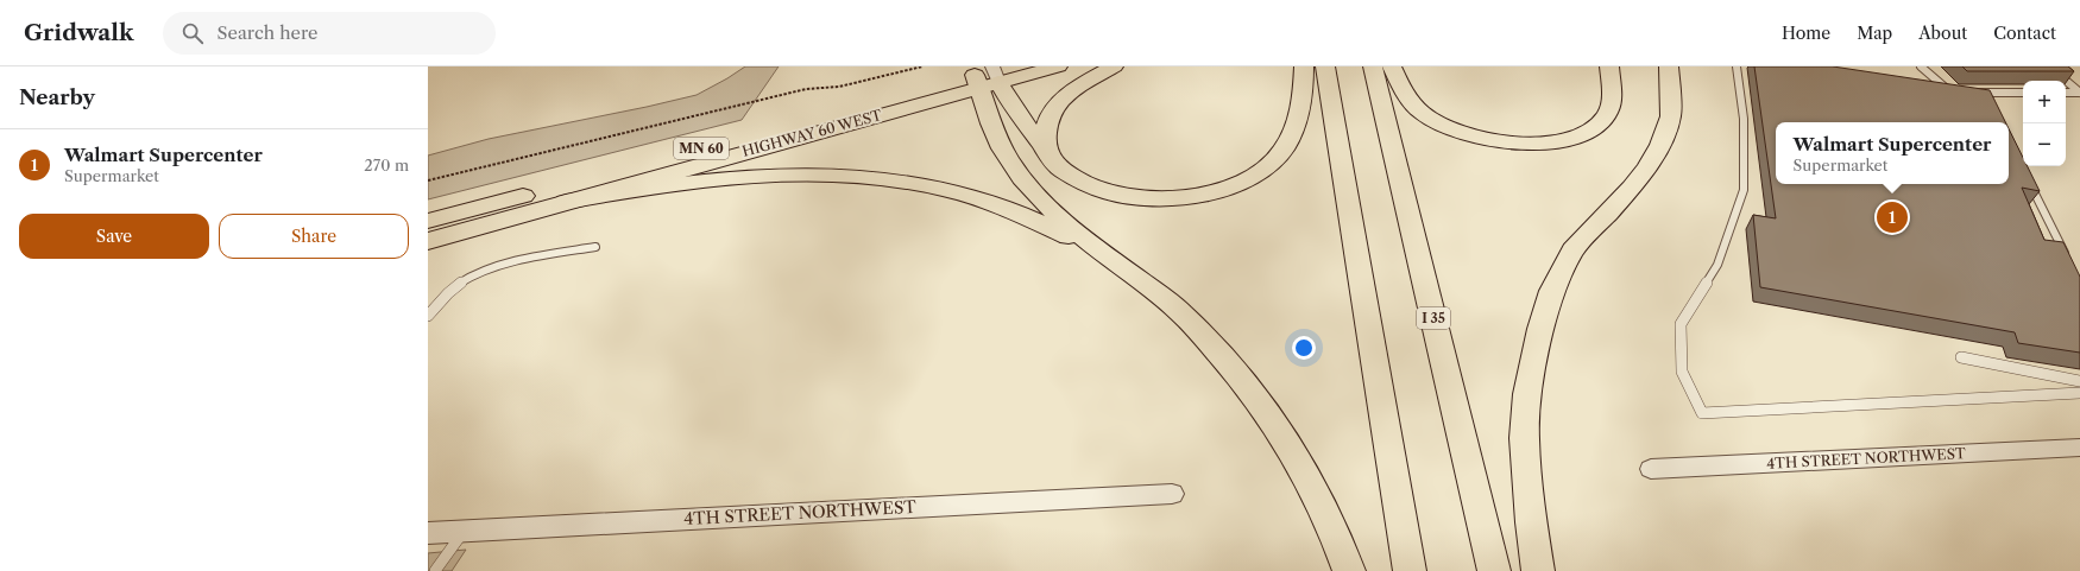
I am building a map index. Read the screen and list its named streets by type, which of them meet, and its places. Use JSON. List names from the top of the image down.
{
  "streets": {
    "main road": ["HIGHWAY 60 WEST", "MN 60", "I 35"],
    "street": ["4TH STREET NORTHWEST"]
  },
  "page": {
    "header": "Gridwalk",
    "search": "Search here",
    "nav": [
      "Home",
      "Map",
      "About",
      "Contact"
    ],
    "heading": "Nearby",
    "map_buttons": ["+", "−"],
    "popup": ["Walmart Supercenter", "Supermarket"],
    "list": [
      {
        "mark": "1",
        "name": "Walmart Supercenter",
        "note": "Supermarket",
        "value": "270 m"
      }
    ],
    "buttons": ["Save", "Share"],
    "pins": "1"
  }
}
